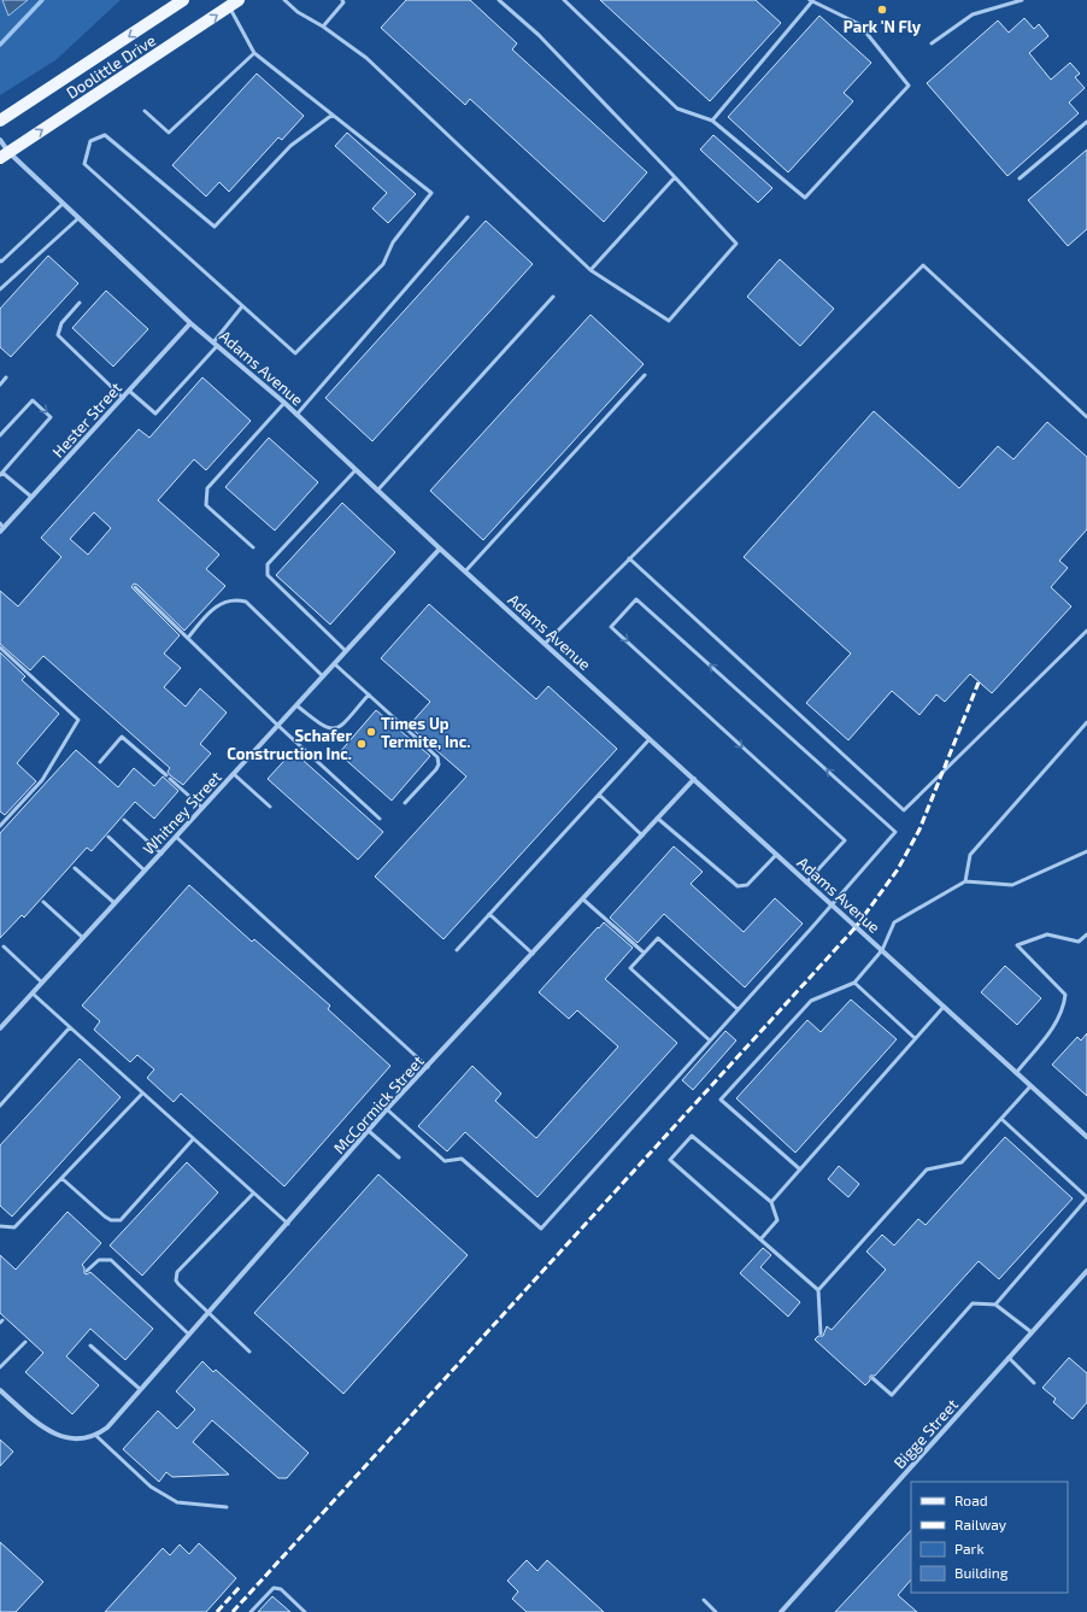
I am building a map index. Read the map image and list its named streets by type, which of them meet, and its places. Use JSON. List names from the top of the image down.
{
  "streets": {
    "main road": ["Doolittle Drive"],
    "street": [
      "Adams Avenue",
      "Hester Street",
      "Whitney Street",
      "McCormick Street",
      "Bigge Street"
    ]
  },
  "crossings": [
    ["Doolittle Drive", "Adams Avenue"],
    ["Adams Avenue", "Hester Street"],
    ["Adams Avenue", "Whitney Street"],
    ["Adams Avenue", "McCormick Street"]
  ],
  "places": ["Park 'N Fly", "Times Up Termite, Inc.", "Schafer Construction Inc."],
  "legend": [
    "Road",
    "Railway",
    "Park",
    "Building"
  ]
}
